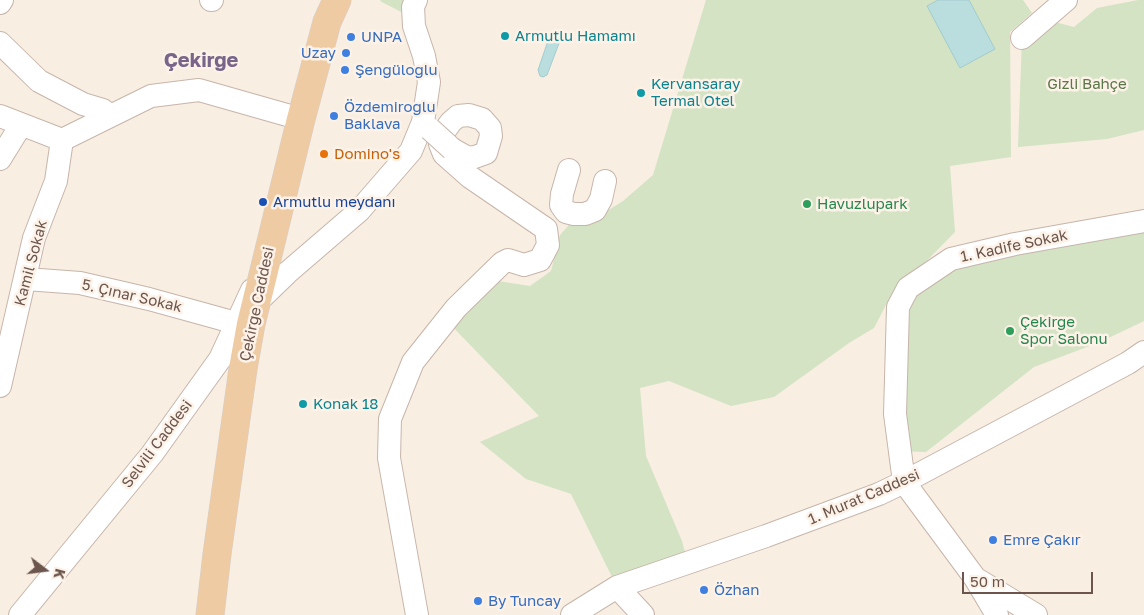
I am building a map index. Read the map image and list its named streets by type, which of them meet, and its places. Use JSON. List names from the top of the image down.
{
  "streets": {
    "main road": ["Çekirge Caddesi"],
    "street": [
      "1. Kadife Sokak",
      "Kamil Sokak",
      "5. Çınar Sokak",
      "Selvili Caddesi",
      "1. Murat Caddesi"
    ]
  },
  "crossings": [
    ["1. Kadife Sokak", "1. Murat Caddesi"],
    ["Kamil Sokak", "5. Çınar Sokak"],
    ["5. Çınar Sokak", "Selvili Caddesi"],
    ["Çekirge Caddesi", "Selvili Caddesi"]
  ],
  "districts": ["Çekirge"],
  "parks": ["Gizli Bahçe"],
  "places": [
    "Armutlu Hamamı",
    "UNPA",
    "Uzay",
    "Şengüloğlu",
    "Kervansaray Termal Otel",
    "Özdemiroğlu Baklava",
    "Domino's",
    "Armutlu meydanı",
    "Havuzlupark",
    "Çekirge Spor Salonu",
    "Konak 18",
    "Emre Çakır",
    "Özhan",
    "By Tuncay"
  ],
  "scale_bar": "50 m",
  "north": "right"
}
